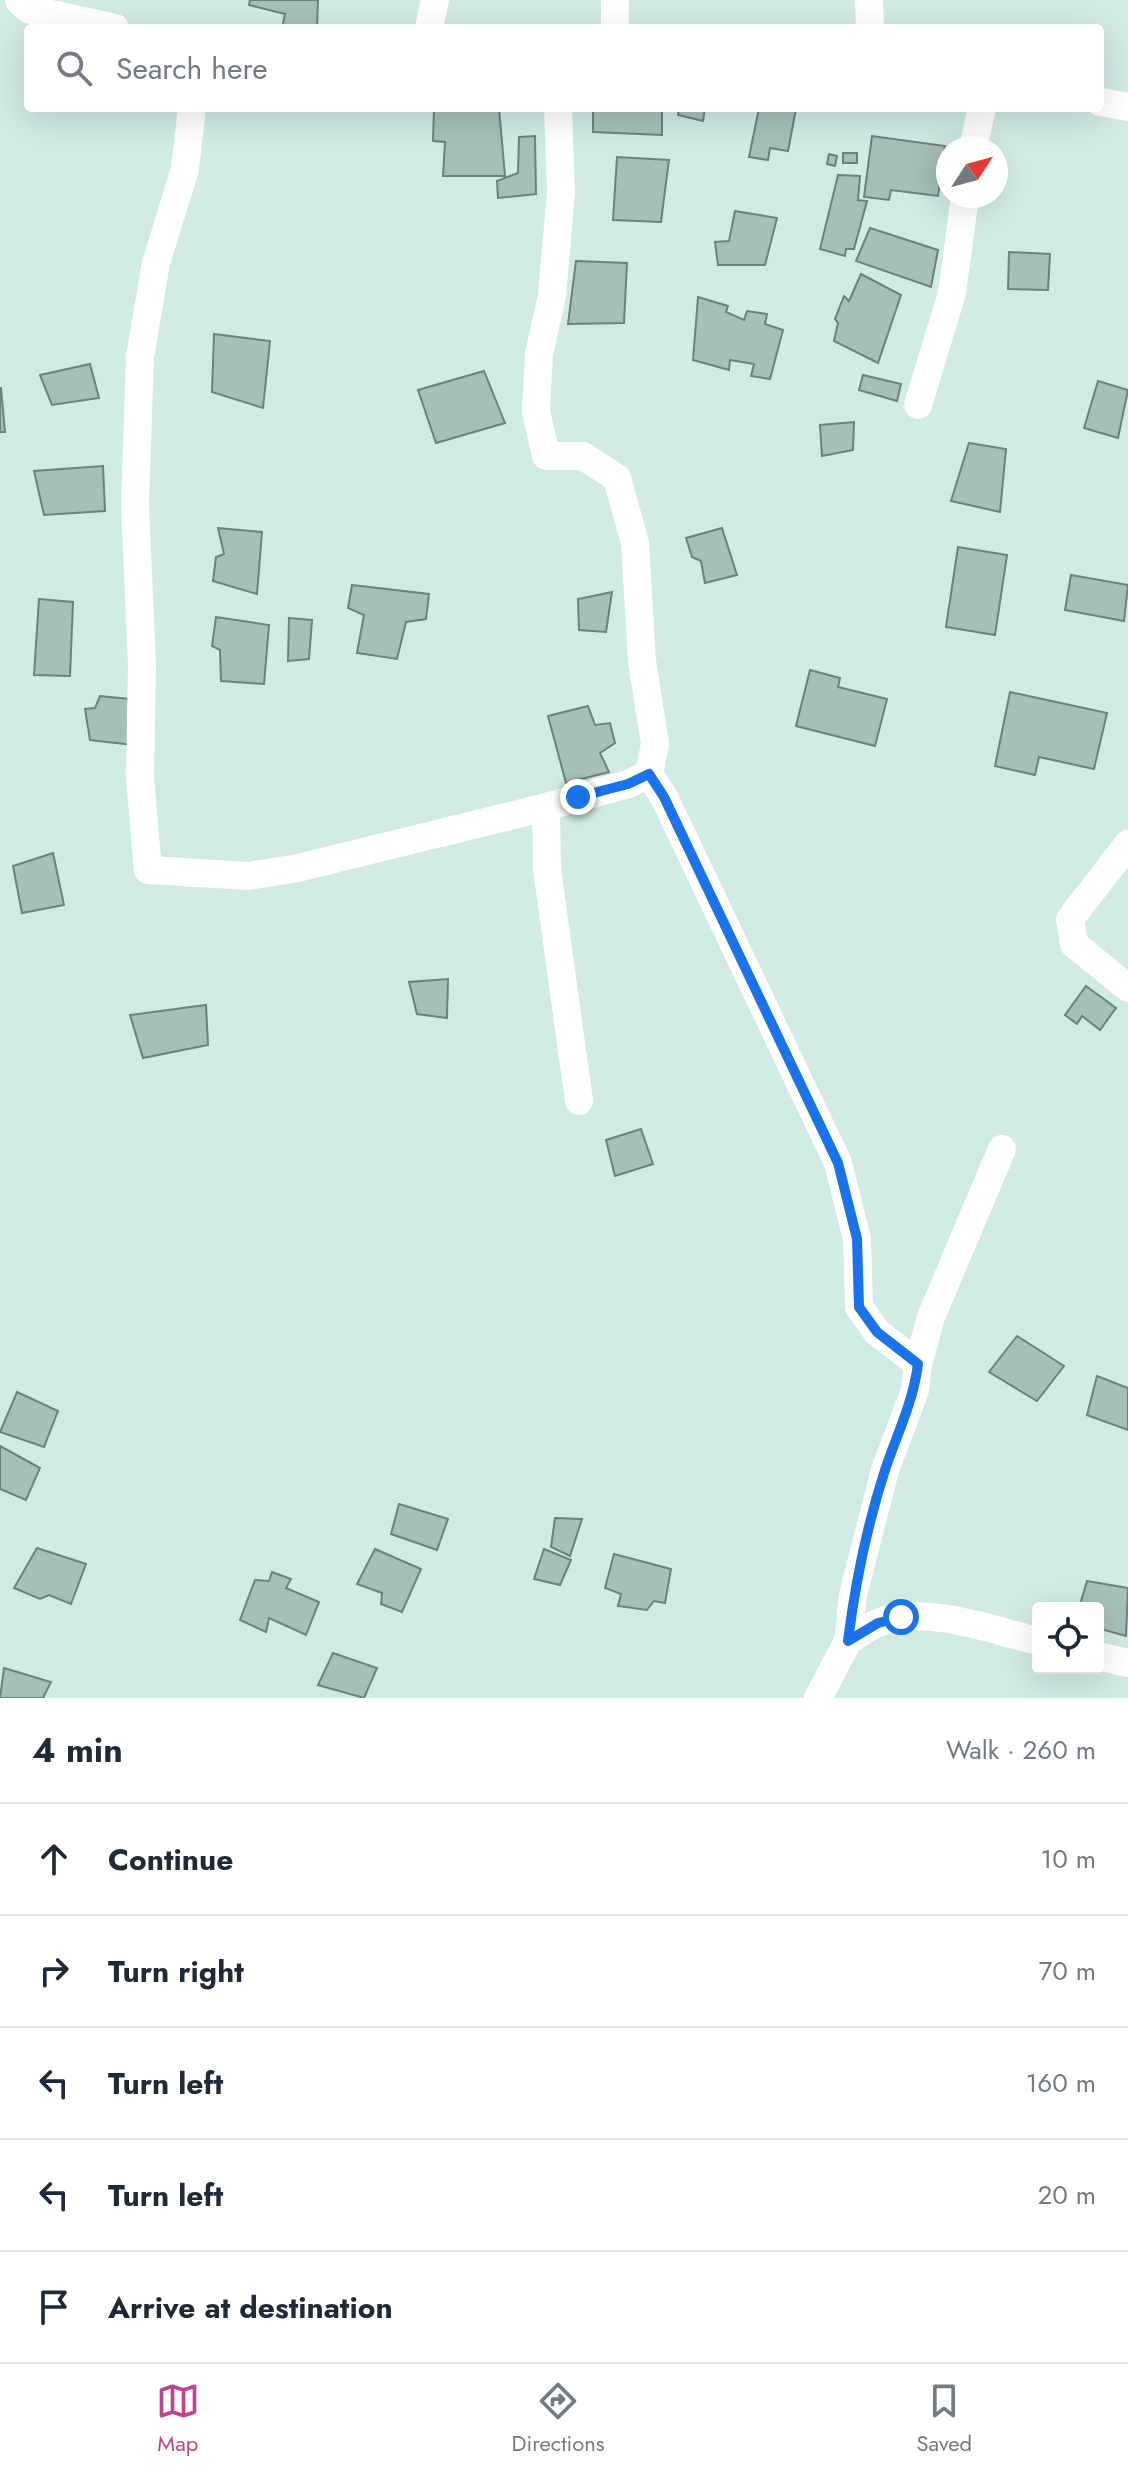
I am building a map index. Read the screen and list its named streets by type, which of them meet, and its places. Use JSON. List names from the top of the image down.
{
  "north": "top right",
  "page": {
    "search": "Search here",
    "heading": ["4 min", "Walk · 260 m"],
    "list": [
      ["Continue", "10 m"],
      ["Turn right", "70 m"],
      ["Turn left", "160 m"],
      ["Turn left", "20 m"],
      "Arrive at destination"
    ],
    "nav": ["Map", "Directions", "Saved"]
  }
}
